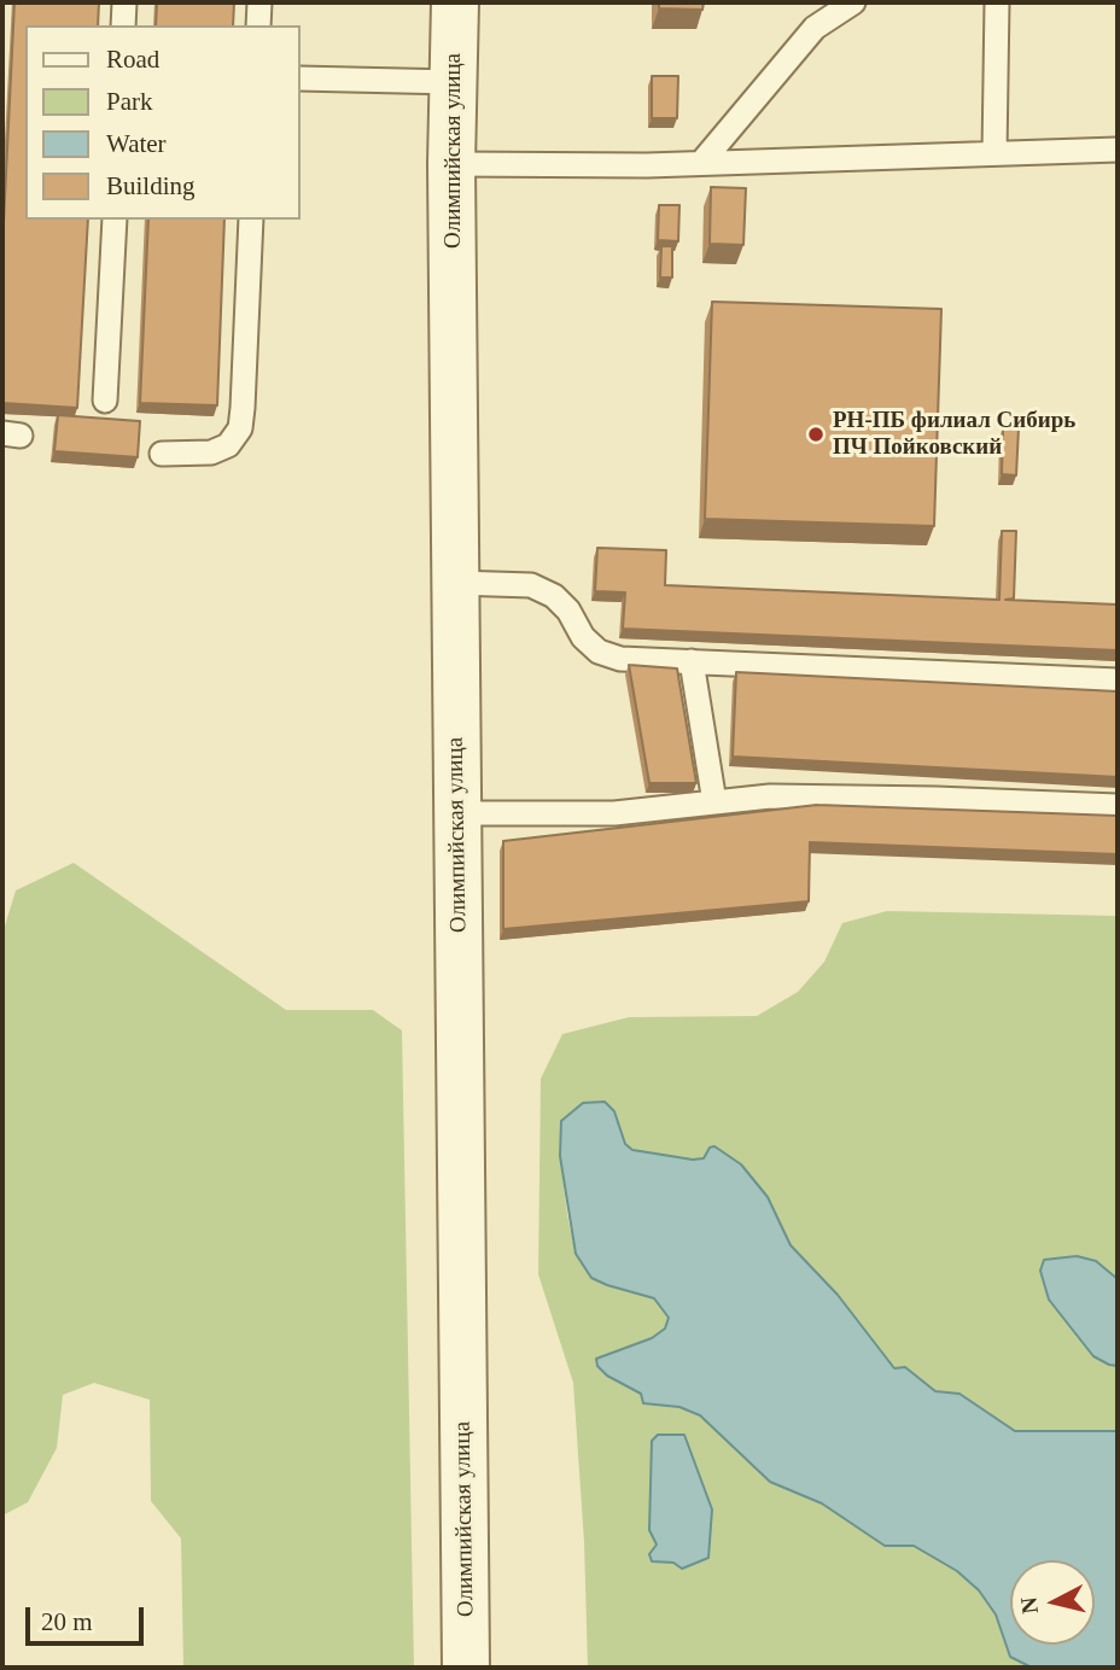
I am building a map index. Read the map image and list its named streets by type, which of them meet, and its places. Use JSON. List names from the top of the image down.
{
  "streets": {
    "street": ["Олимпийская улица"]
  },
  "places": ["РН-ПБ филиал Сибирь ПЧ Пойковский"],
  "legend": [
    "Road",
    "Park",
    "Water",
    "Building"
  ],
  "scale_bar": "20 m",
  "north": "left"
}
